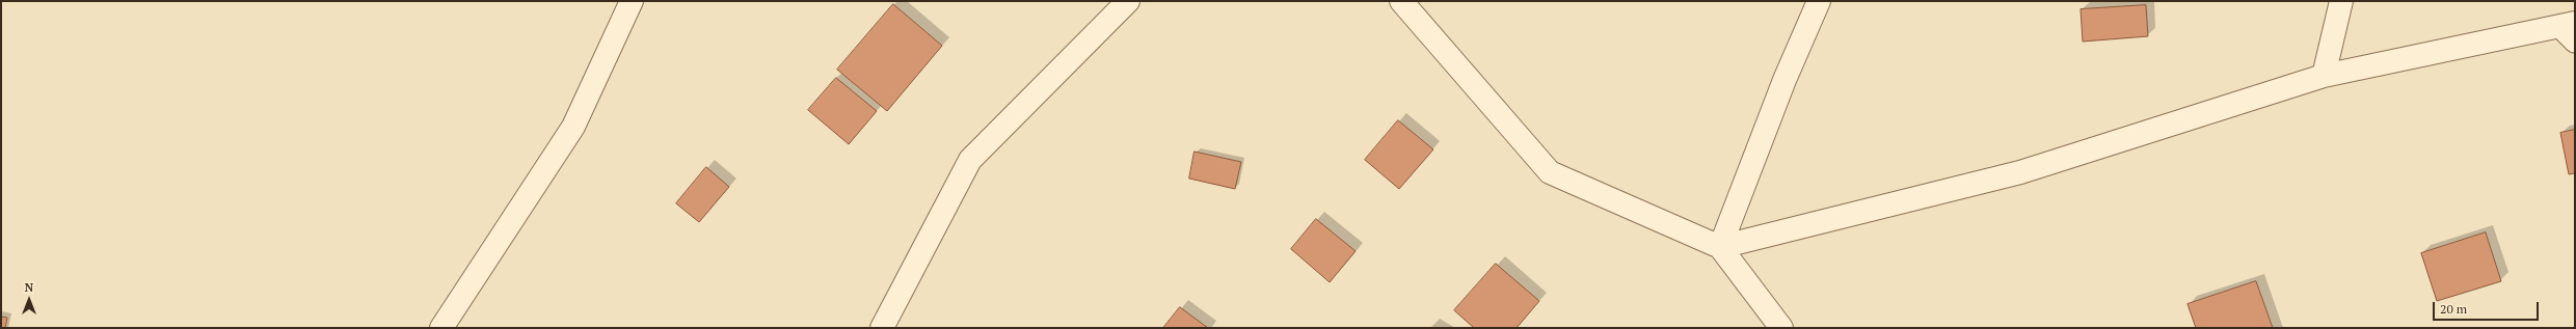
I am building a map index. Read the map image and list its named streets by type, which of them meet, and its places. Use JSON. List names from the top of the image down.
{
  "scale_bar": "20 m",
  "north": "top"
}
